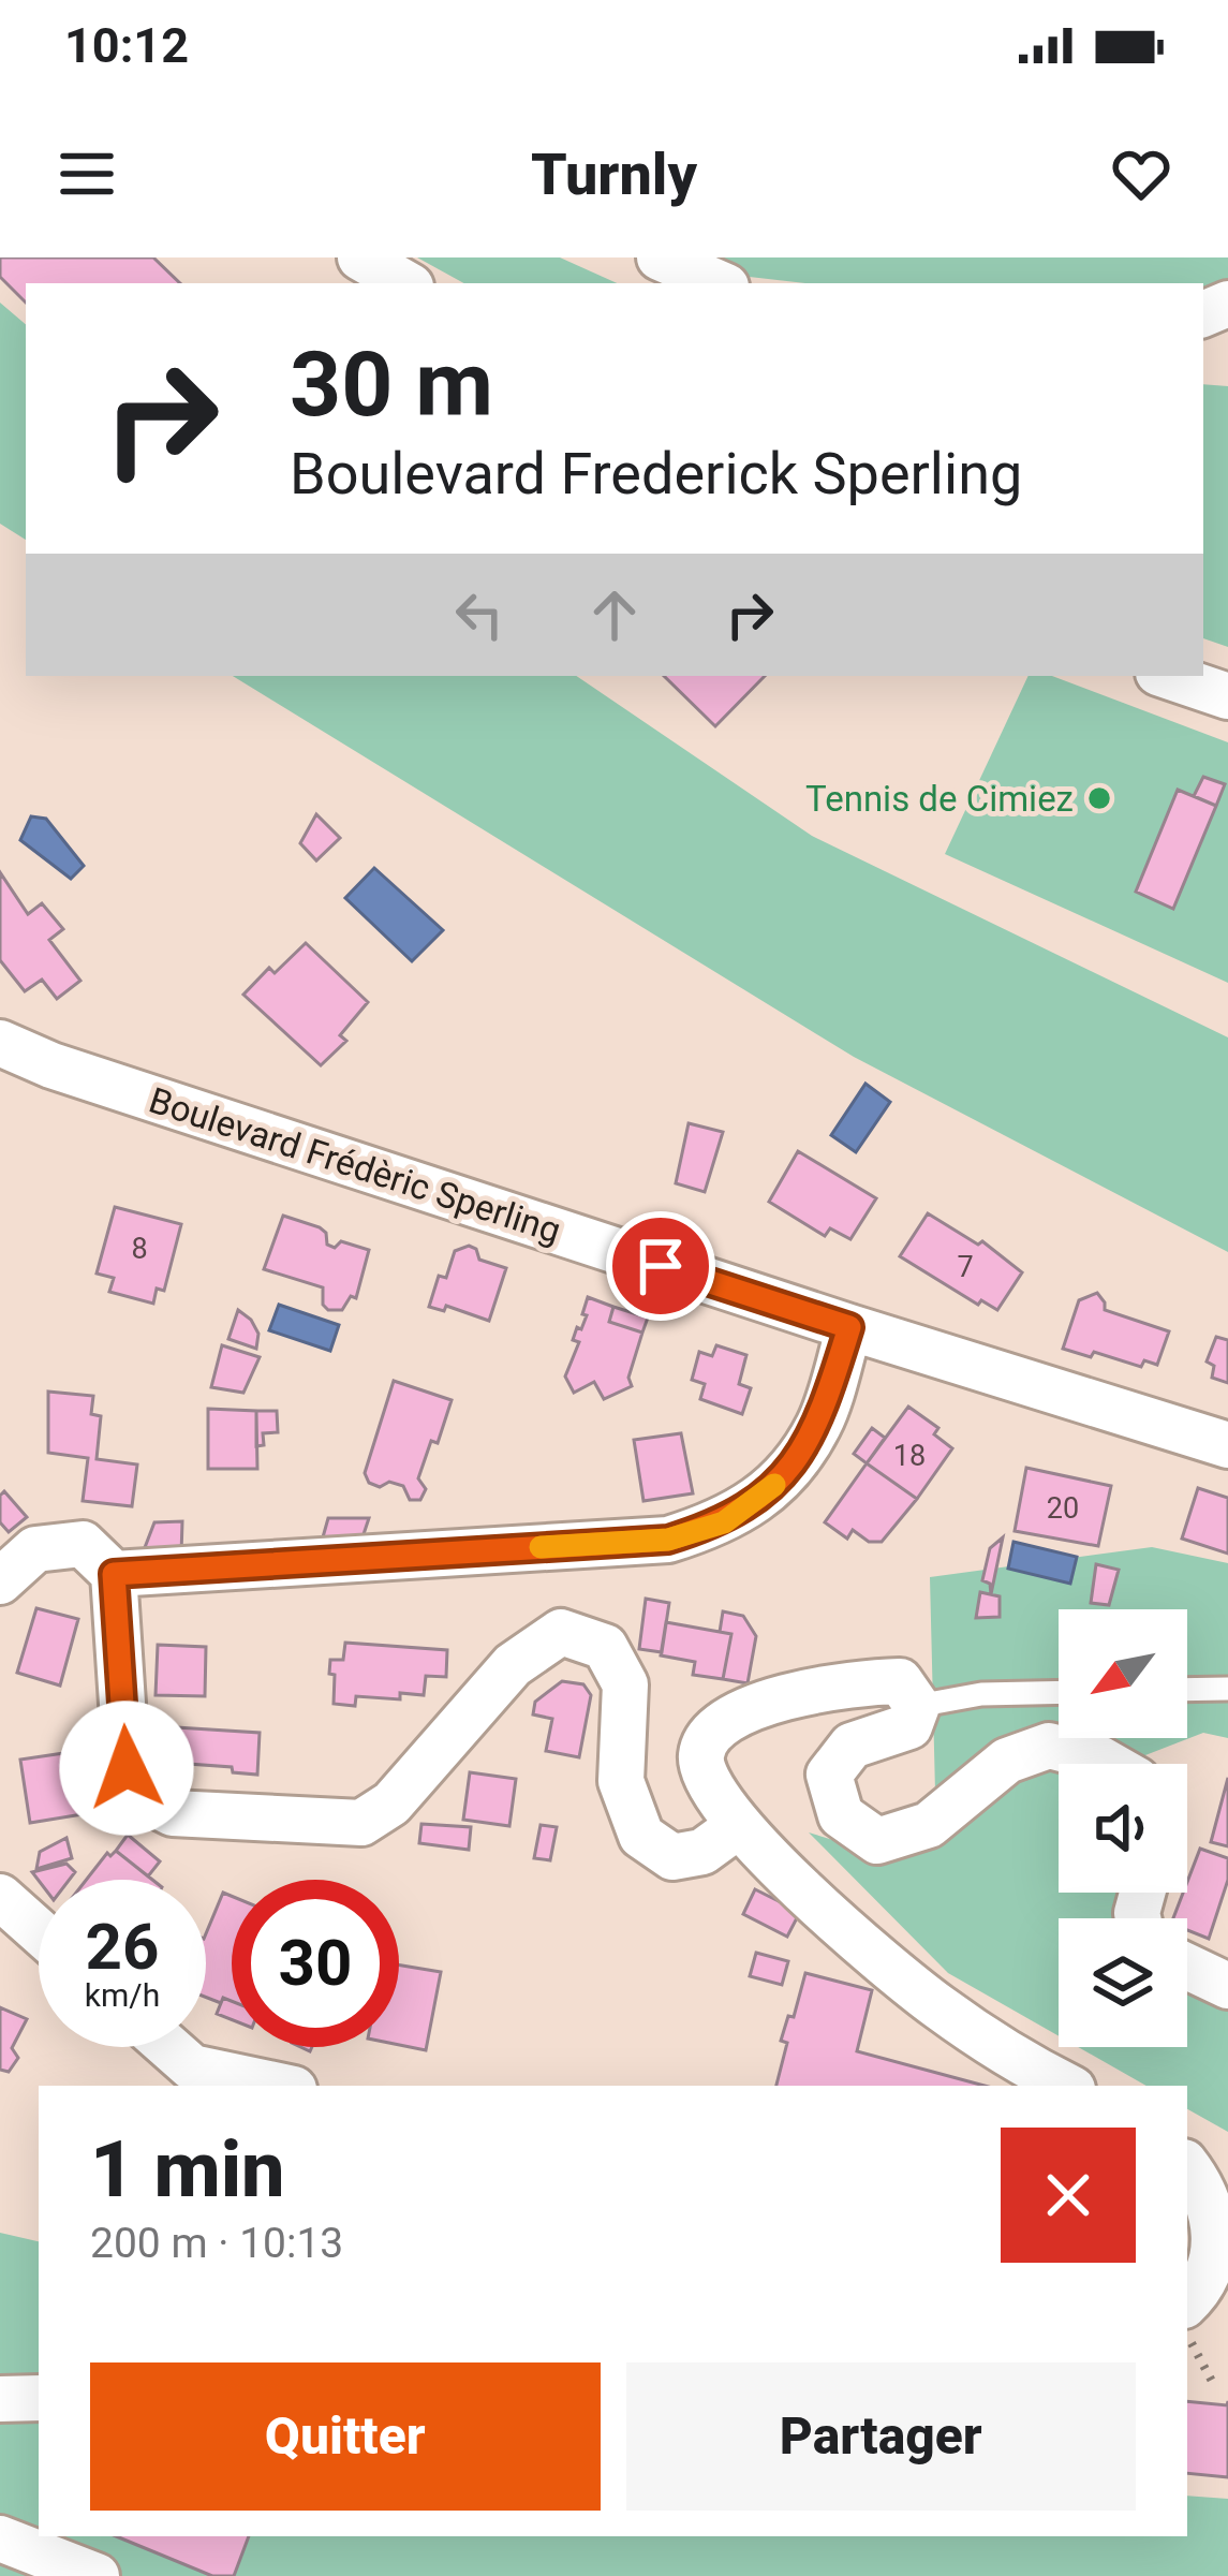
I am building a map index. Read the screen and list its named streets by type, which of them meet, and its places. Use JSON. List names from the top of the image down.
{
  "streets": {
    "street": ["Boulevard Frédèric Sperling"]
  },
  "places": ["Tennis de Cimiez"],
  "house_numbers": [
    "8",
    "7",
    "18",
    "20"
  ],
  "north": "bottom left",
  "page": {
    "status": "10:12",
    "header": "Turnly",
    "turn": ["30 m", "Boulevard Frederick Sperling"],
    "speed": "26 km/h",
    "limit": "30",
    "heading": ["1 min", "200 m · 10:13"],
    "buttons": ["Quitter", "Partager"]
  }
}
